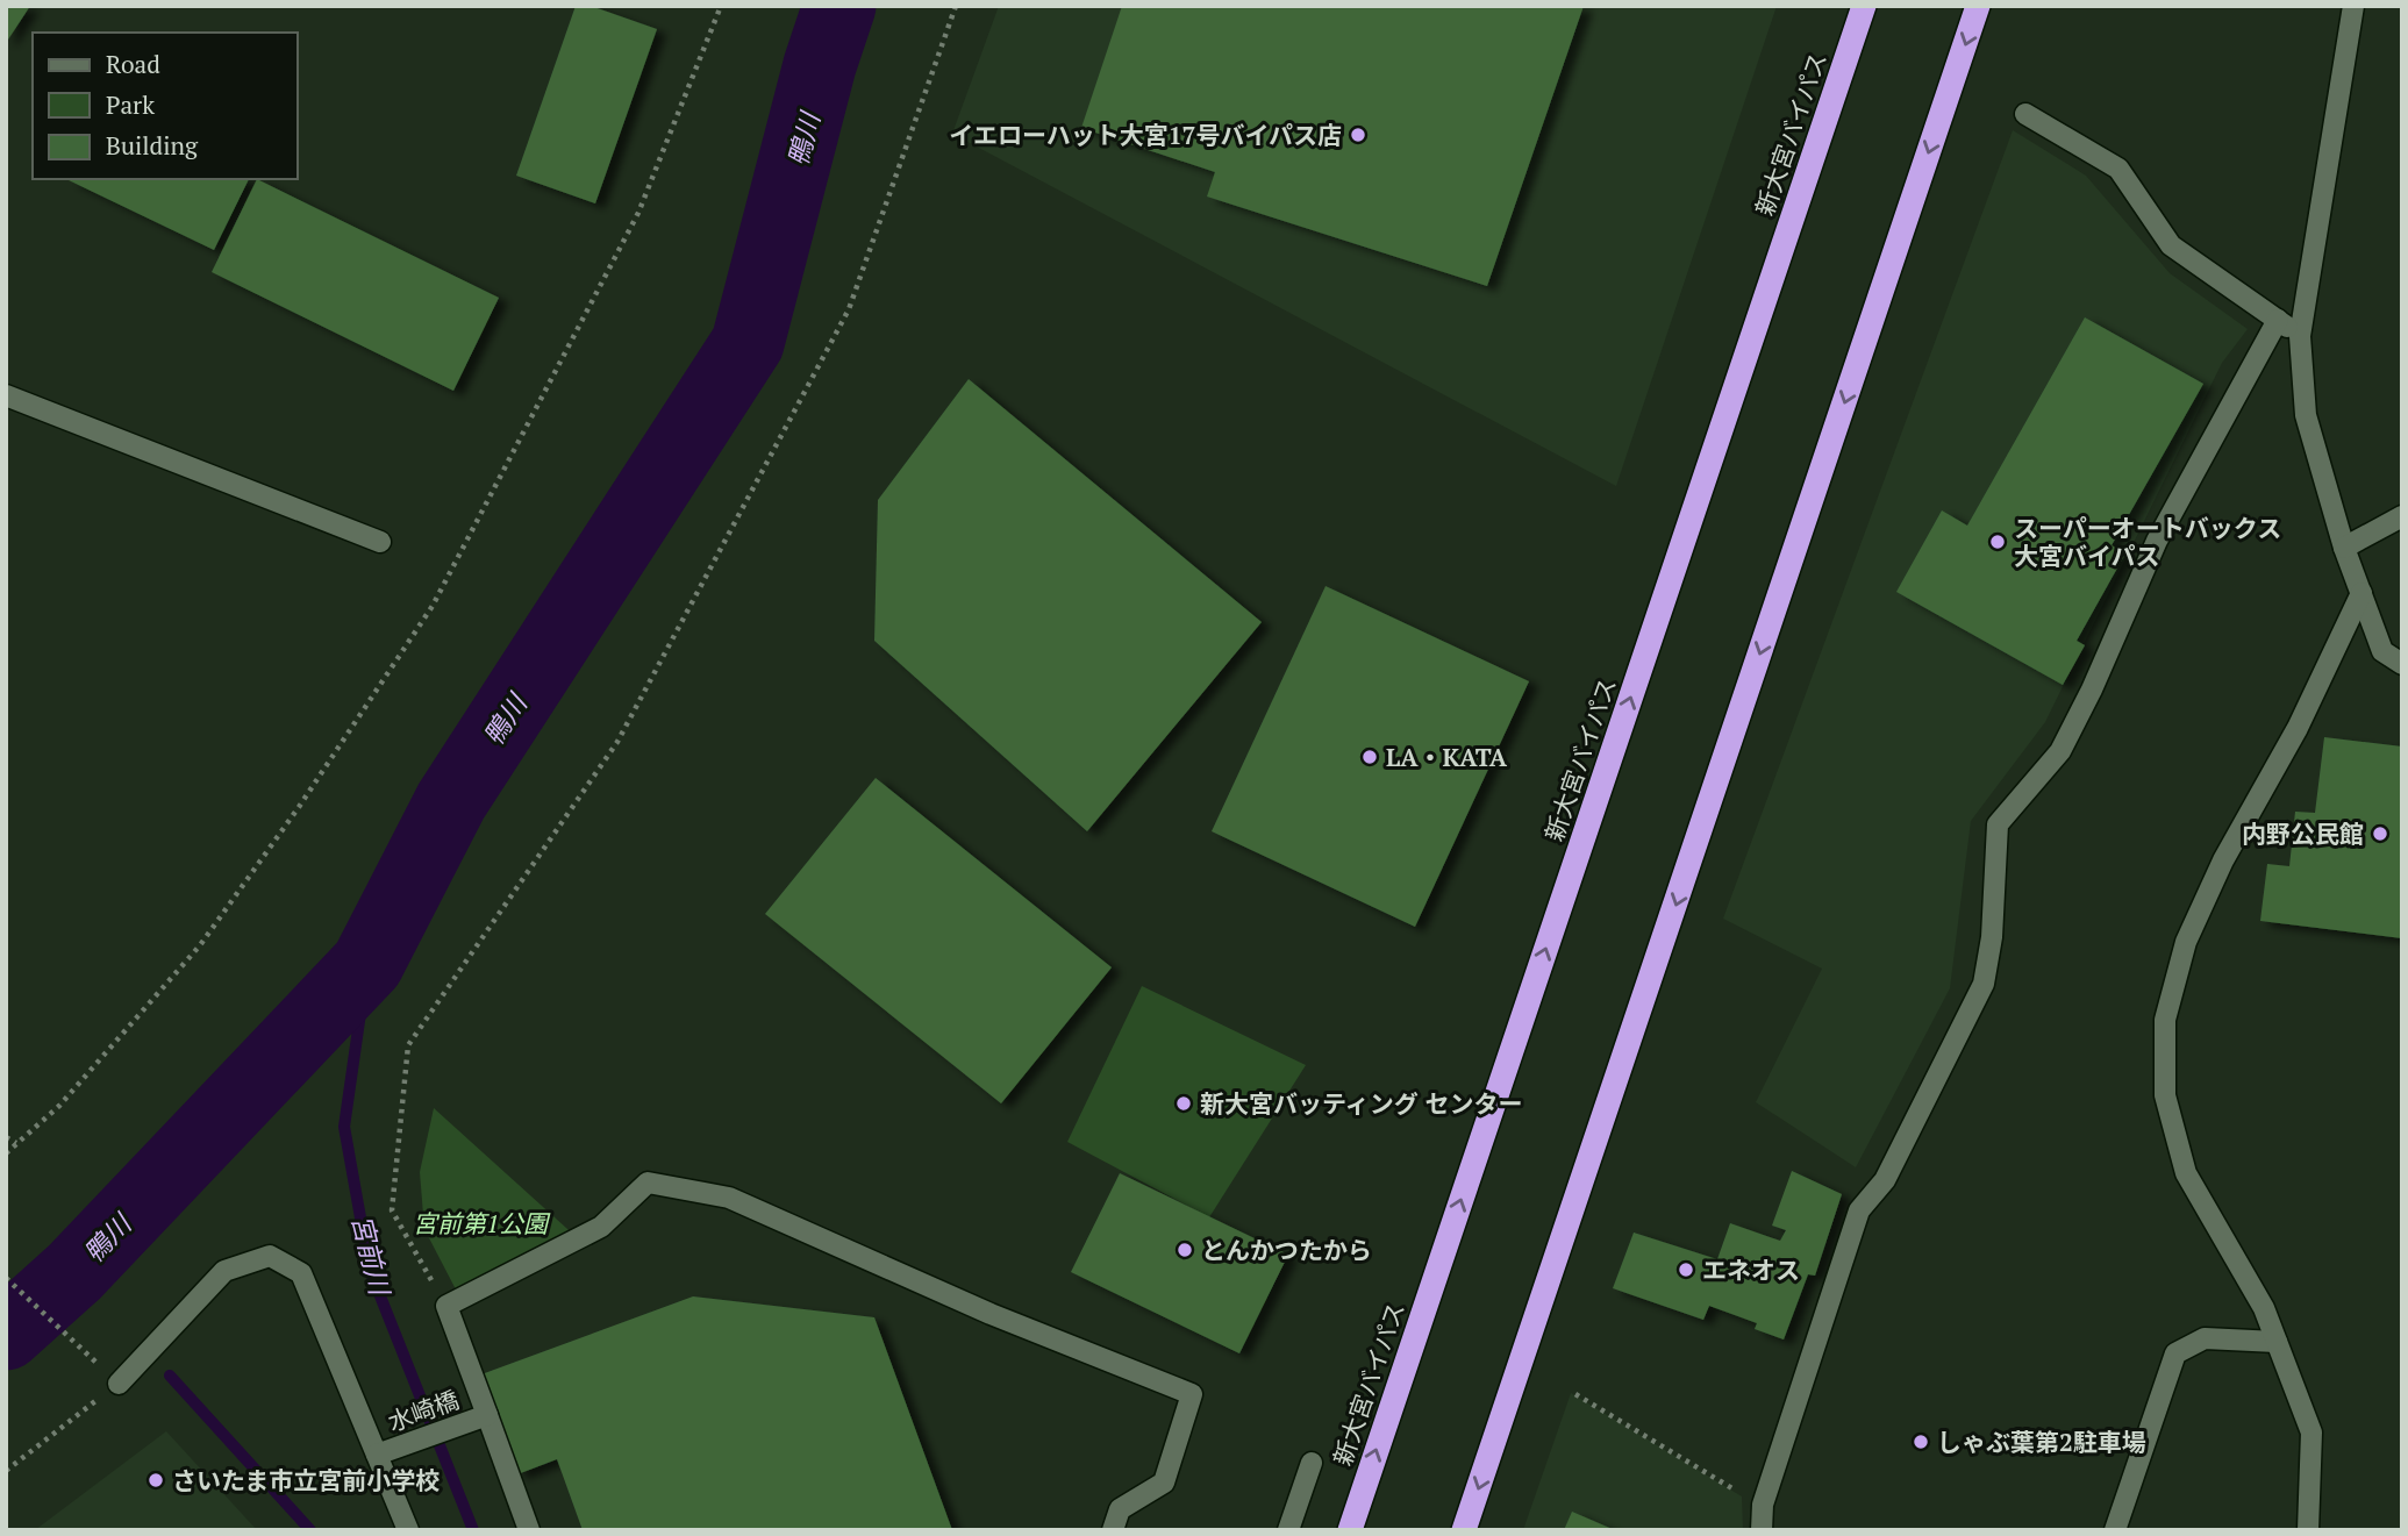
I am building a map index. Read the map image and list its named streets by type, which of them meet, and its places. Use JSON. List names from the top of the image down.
{
  "streets": {
    "highway": ["新大宮バイパス"],
    "street": ["水崎橋"]
  },
  "water": ["鴨川", "宮前川"],
  "parks": ["宮前第1公園"],
  "places": [
    "イエローハット大宮17号バイパス店",
    "スーパーオートバックス 大宮バイパス",
    "LA・KATA",
    "内野公民館",
    "新大宮バッティング センター",
    "とんかつたから",
    "エネオス",
    "しゃぶ葉第2駐車場",
    "さいたま市立宮前小学校"
  ],
  "legend": ["Road", "Park", "Building"]
}
